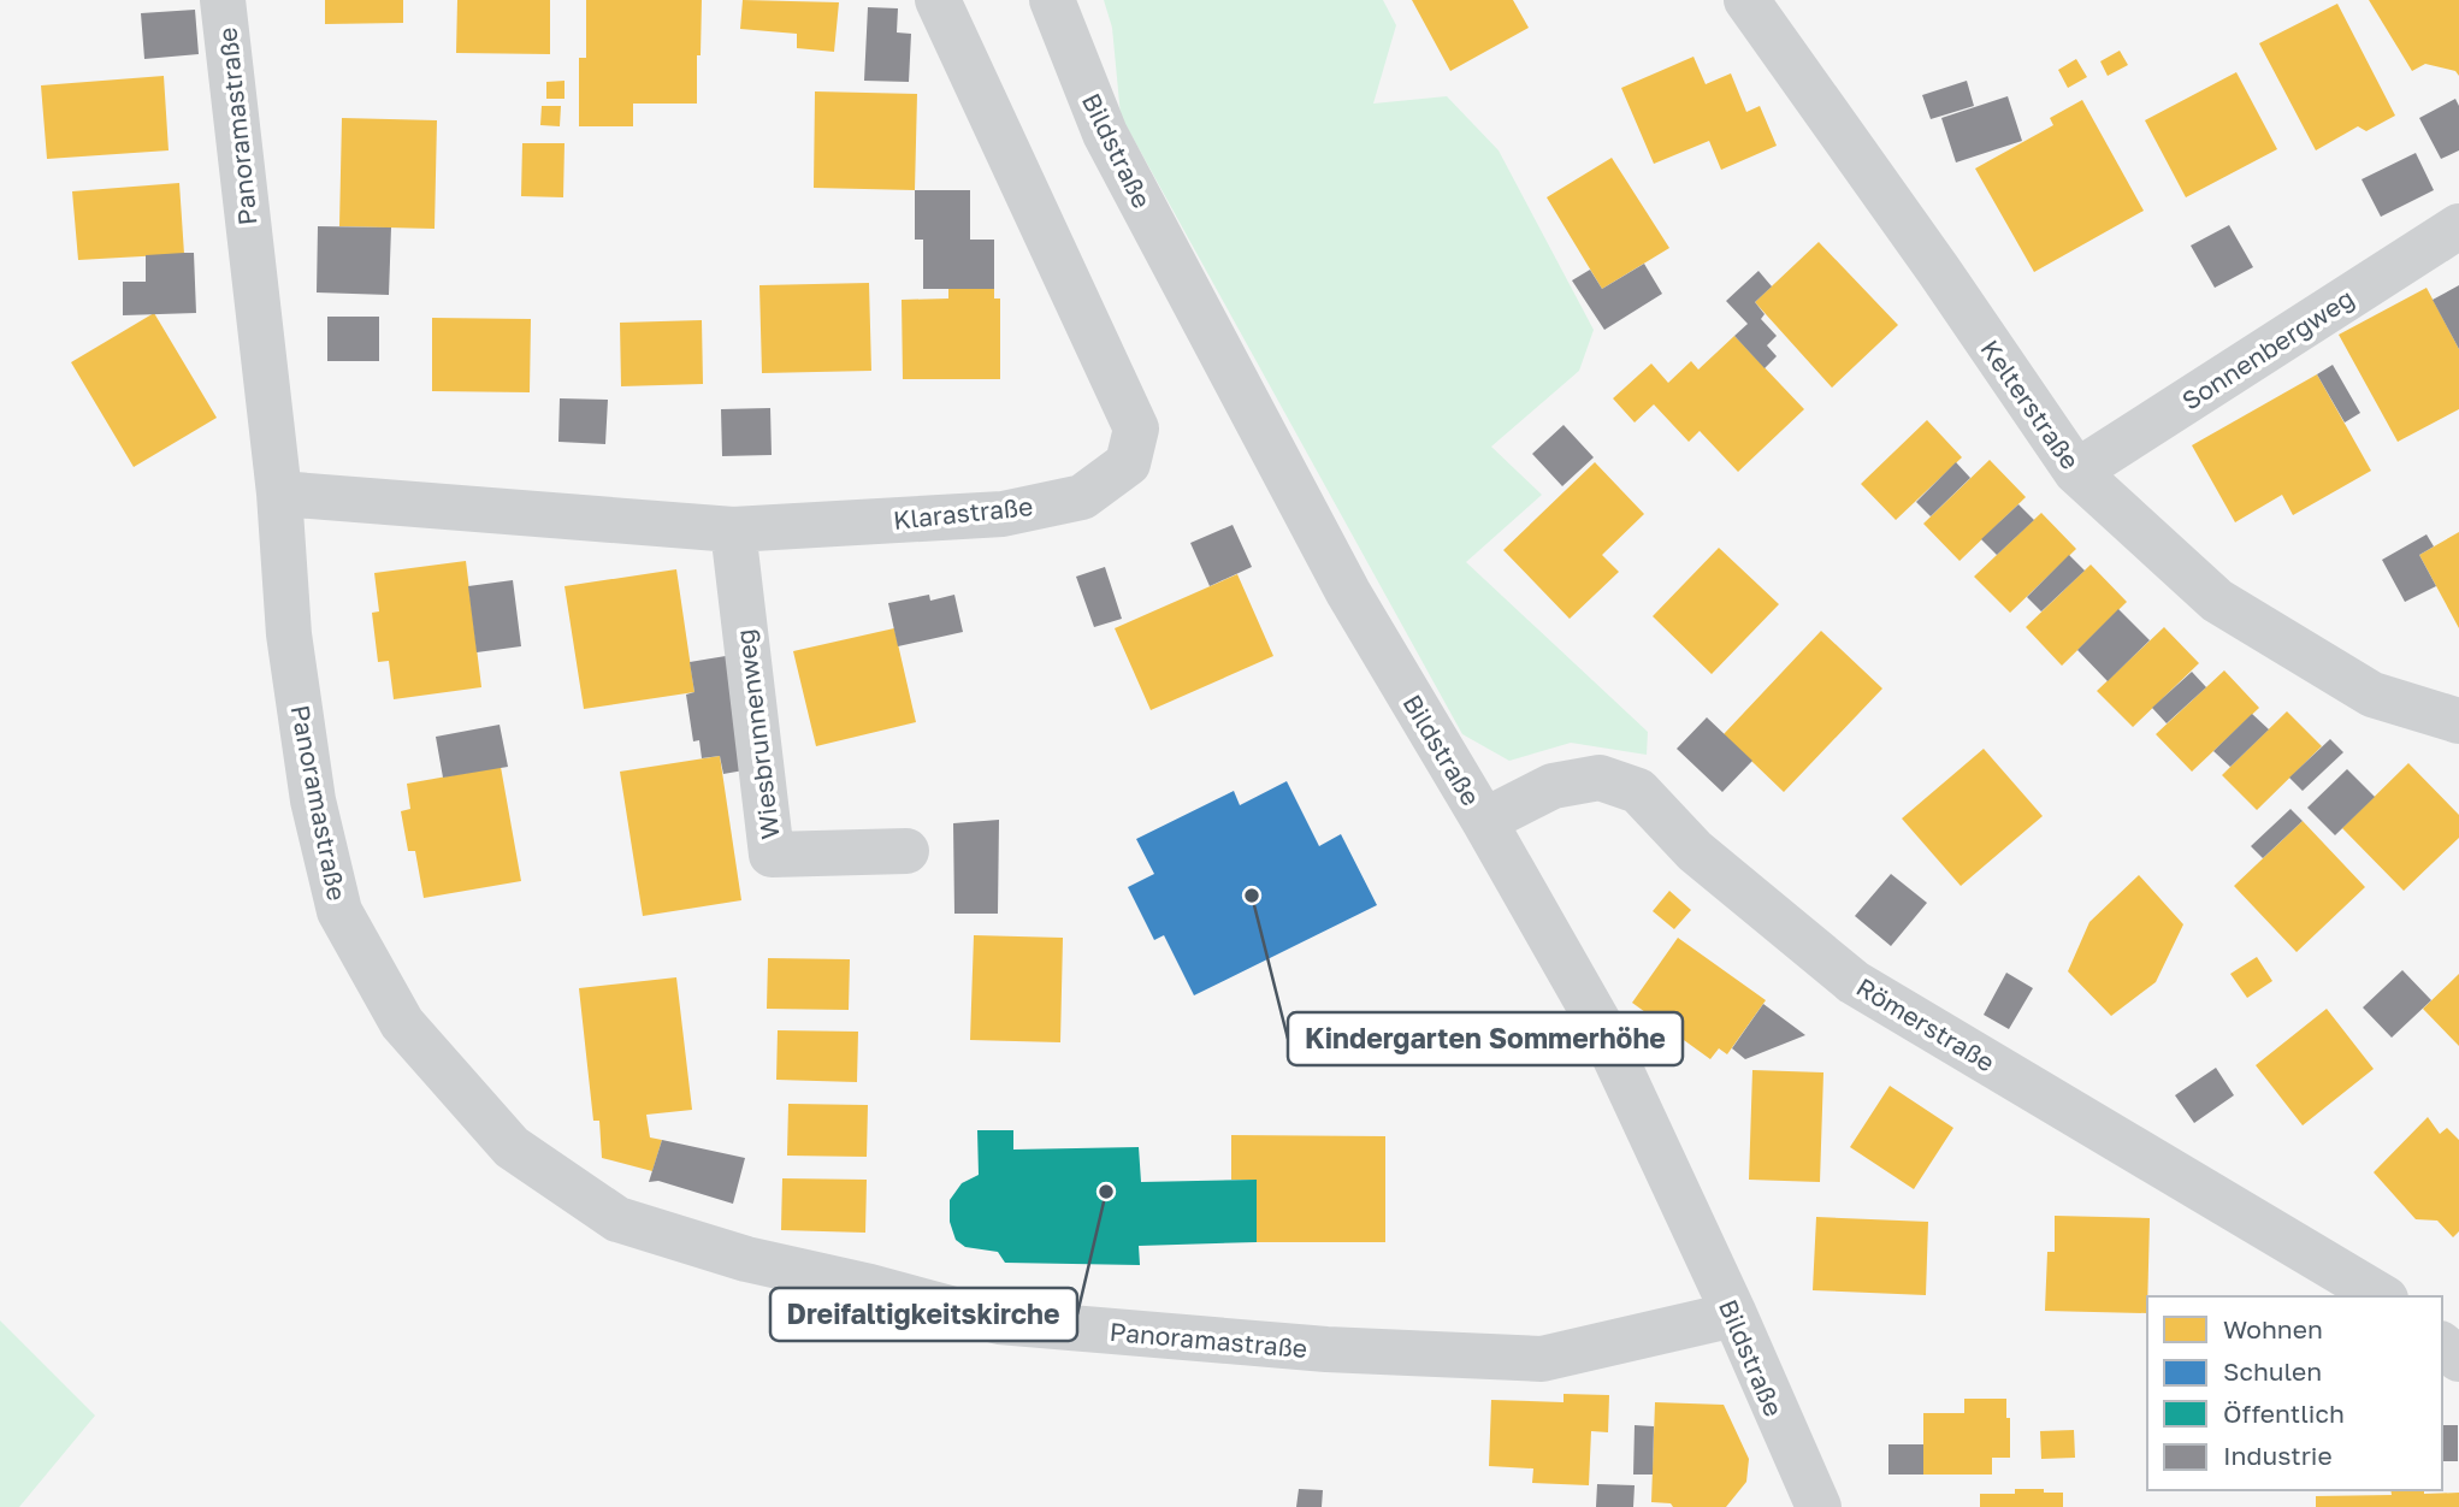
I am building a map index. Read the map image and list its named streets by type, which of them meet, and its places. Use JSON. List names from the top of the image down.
{
  "streets": {
    "street": [
      "Panoramastraße",
      "Bildstraße",
      "Sonnenbergweg",
      "Kelterstraße",
      "Klarastraße",
      "Wiesbrunnenweg",
      "Römerstraße"
    ]
  },
  "crossings": [
    ["Panoramastraße", "Bildstraße"],
    ["Panoramastraße", "Klarastraße"],
    ["Bildstraße", "Römerstraße"],
    ["Sonnenbergweg", "Kelterstraße"],
    ["Klarastraße", "Wiesbrunnenweg"]
  ],
  "places": ["Kindergarten Sommerhöhe", "Dreifaltigkeitskirche"],
  "legend": [
    "Wohnen",
    "Schulen",
    "Öffentlich",
    "Industrie"
  ]
}
